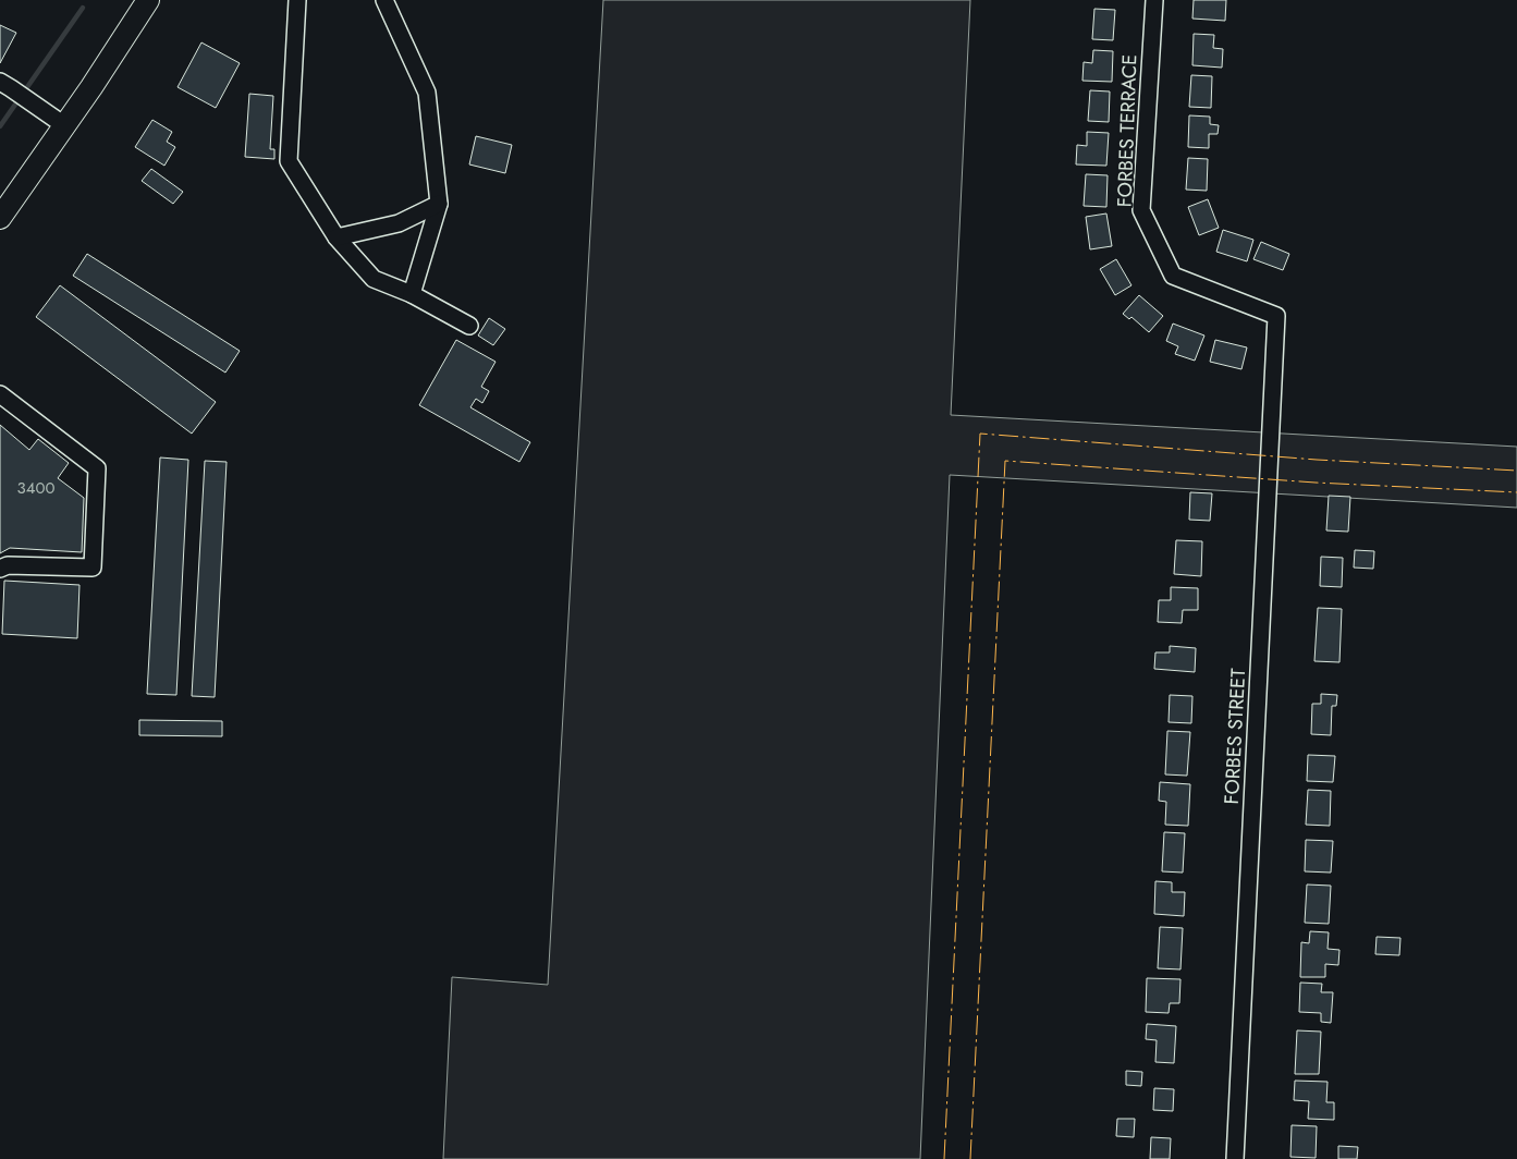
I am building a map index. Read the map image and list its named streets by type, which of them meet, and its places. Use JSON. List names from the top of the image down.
{
  "streets": {
    "street": ["FORBES TERRACE", "FORBES STREET"]
  },
  "crossings": [
    ["FORBES TERRACE", "FORBES STREET"]
  ],
  "house_numbers": ["3400"]
}
